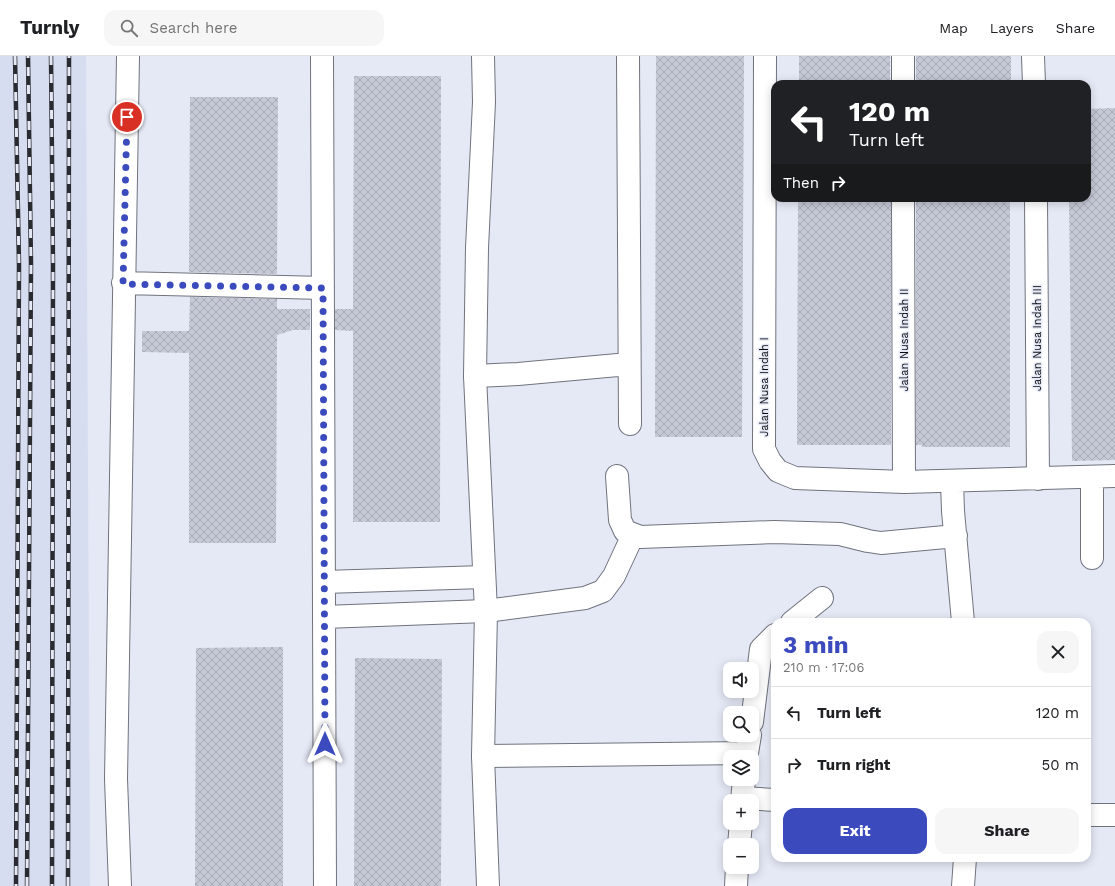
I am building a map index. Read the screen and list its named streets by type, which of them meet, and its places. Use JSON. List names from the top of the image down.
{
  "streets": {
    "street": ["Jalan Nusa Indah III", "Jalan Nusa Indah II", "Jalan Nusa Indah I"]
  },
  "crossings": [
    ["Jalan Nusa Indah III", "Jalan Nusa Indah I"],
    ["Jalan Nusa Indah II", "Jalan Nusa Indah I"]
  ],
  "page": {
    "header": "Turnly",
    "search": "Search here",
    "nav": ["Map", "Layers", "Share"],
    "turn": ["120 m", "Turn left"],
    "then": "Then",
    "heading": ["3 min", "210 m · 17:06"],
    "map_buttons": ["+", "−"],
    "list": [
      {
        "name": "Turn left",
        "value": "120 m"
      },
      {
        "name": "Turn right",
        "value": "50 m"
      }
    ],
    "buttons": ["Exit", "Share"]
  }
}
